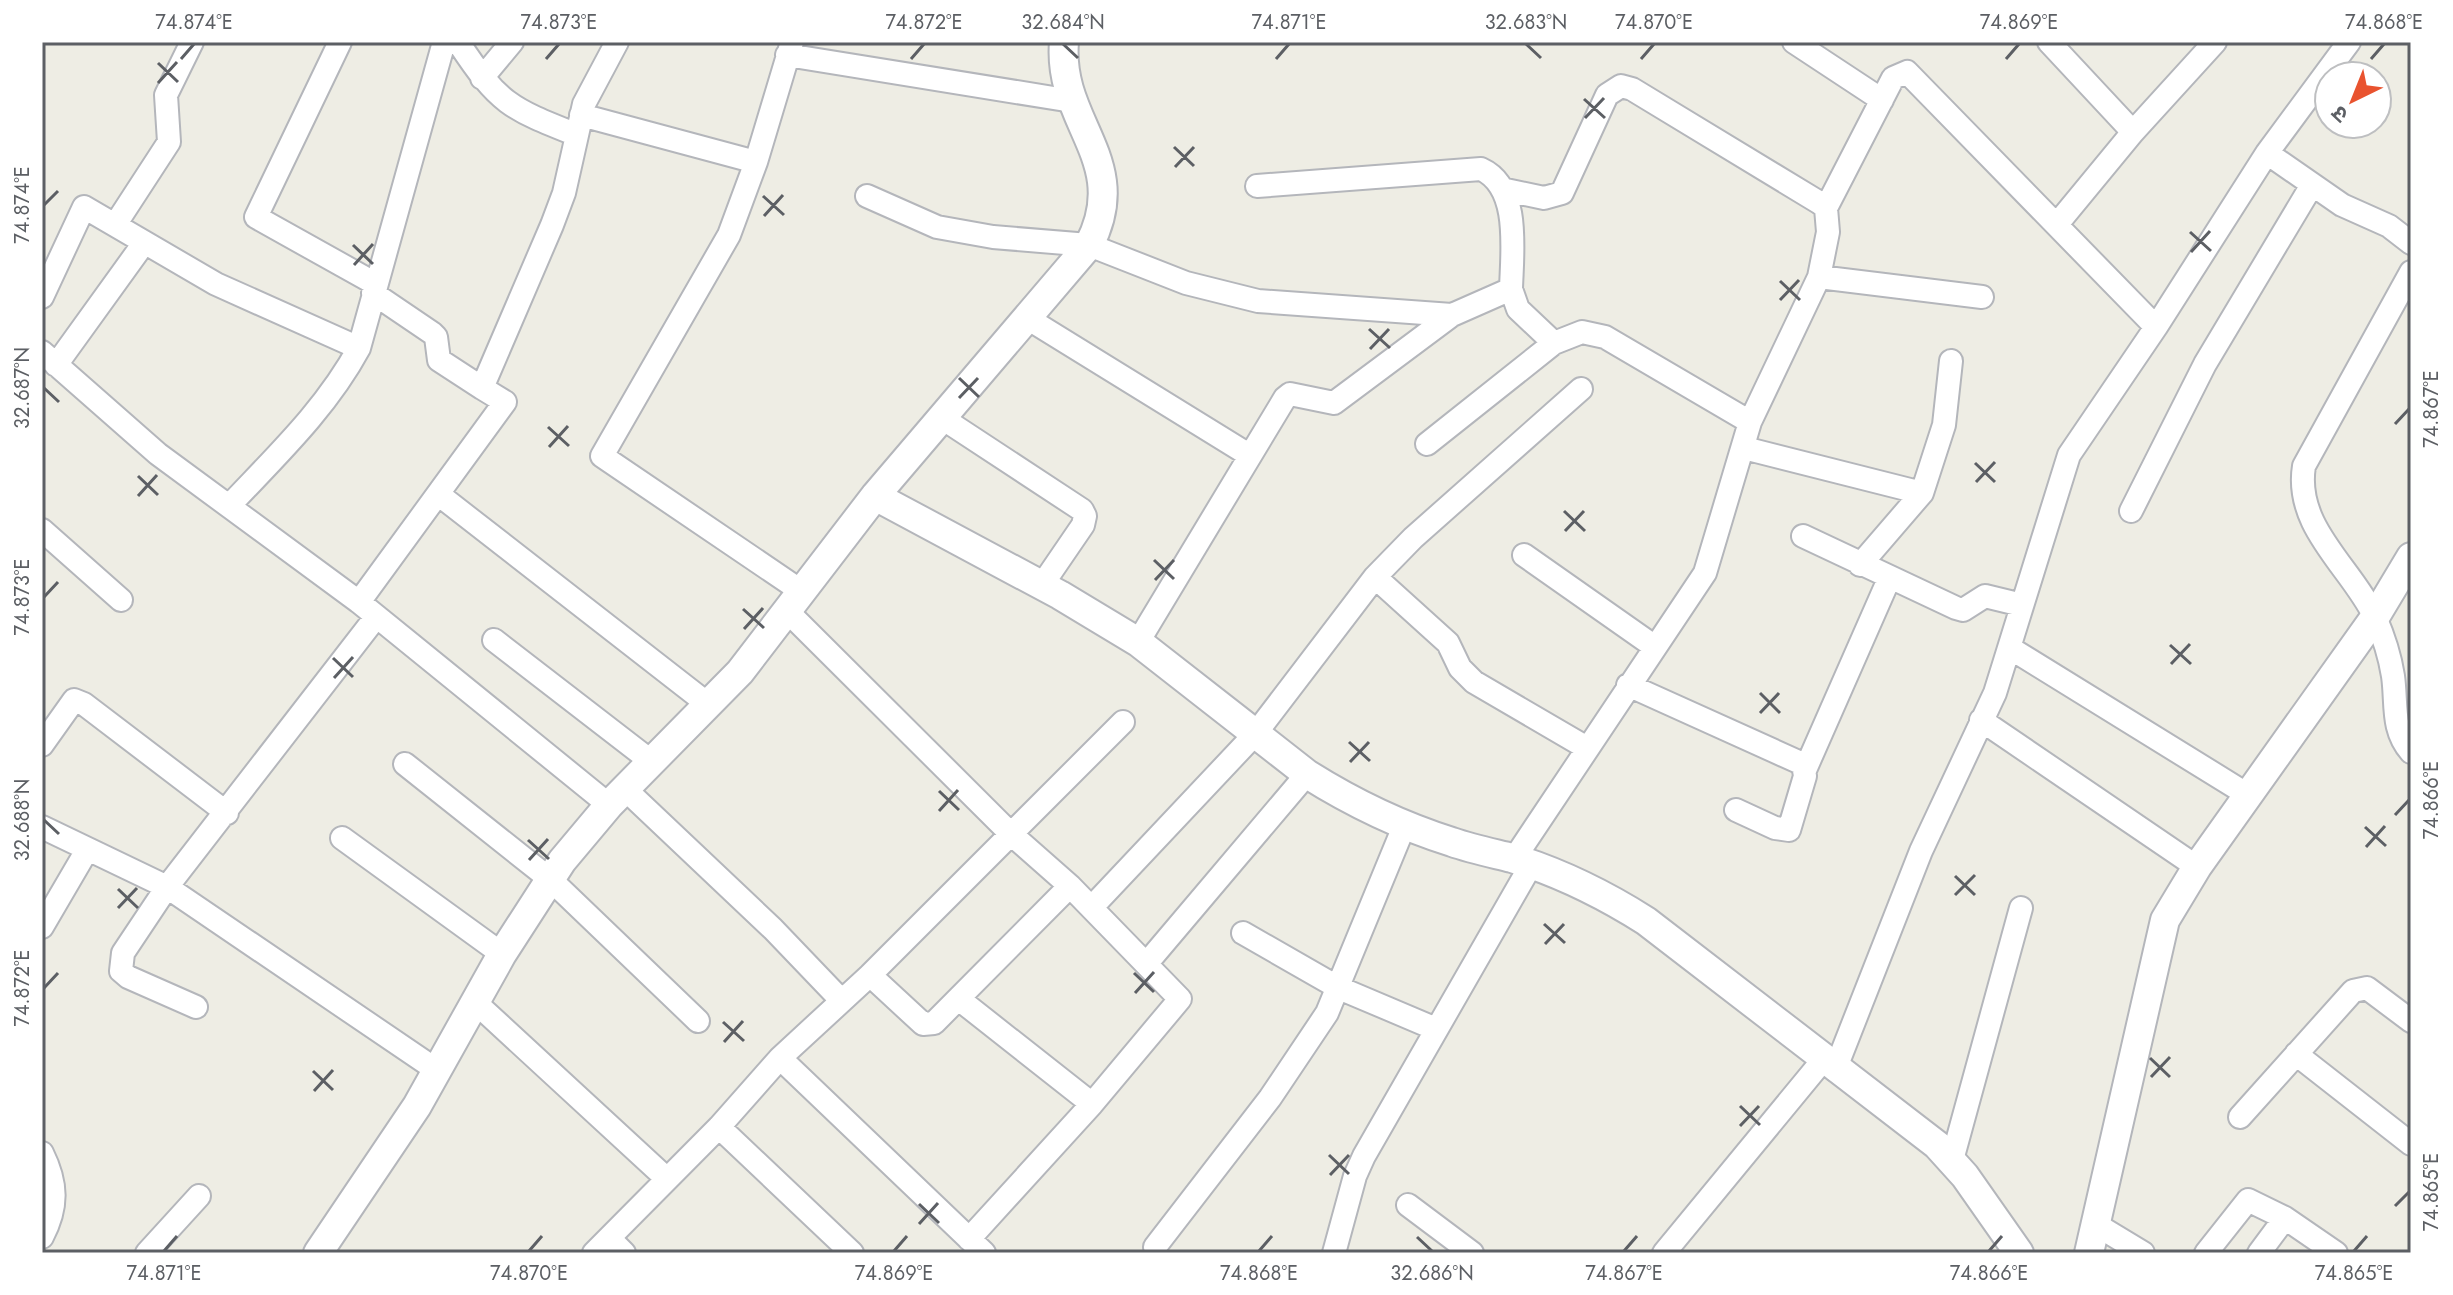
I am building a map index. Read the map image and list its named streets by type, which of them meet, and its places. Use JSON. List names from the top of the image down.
{
  "north": "bottom left",
  "coordinates": [
    "74.874°E",
    "74.873°E",
    "74.872°E",
    "32.684°N",
    "74.871°E",
    "32.683°N",
    "74.870°E",
    "74.869°E",
    "74.868°E",
    "32.687°N",
    "74.867°E",
    "74.866°E",
    "32.688°N",
    "74.865°E",
    "32.686°N"
  ]
}
